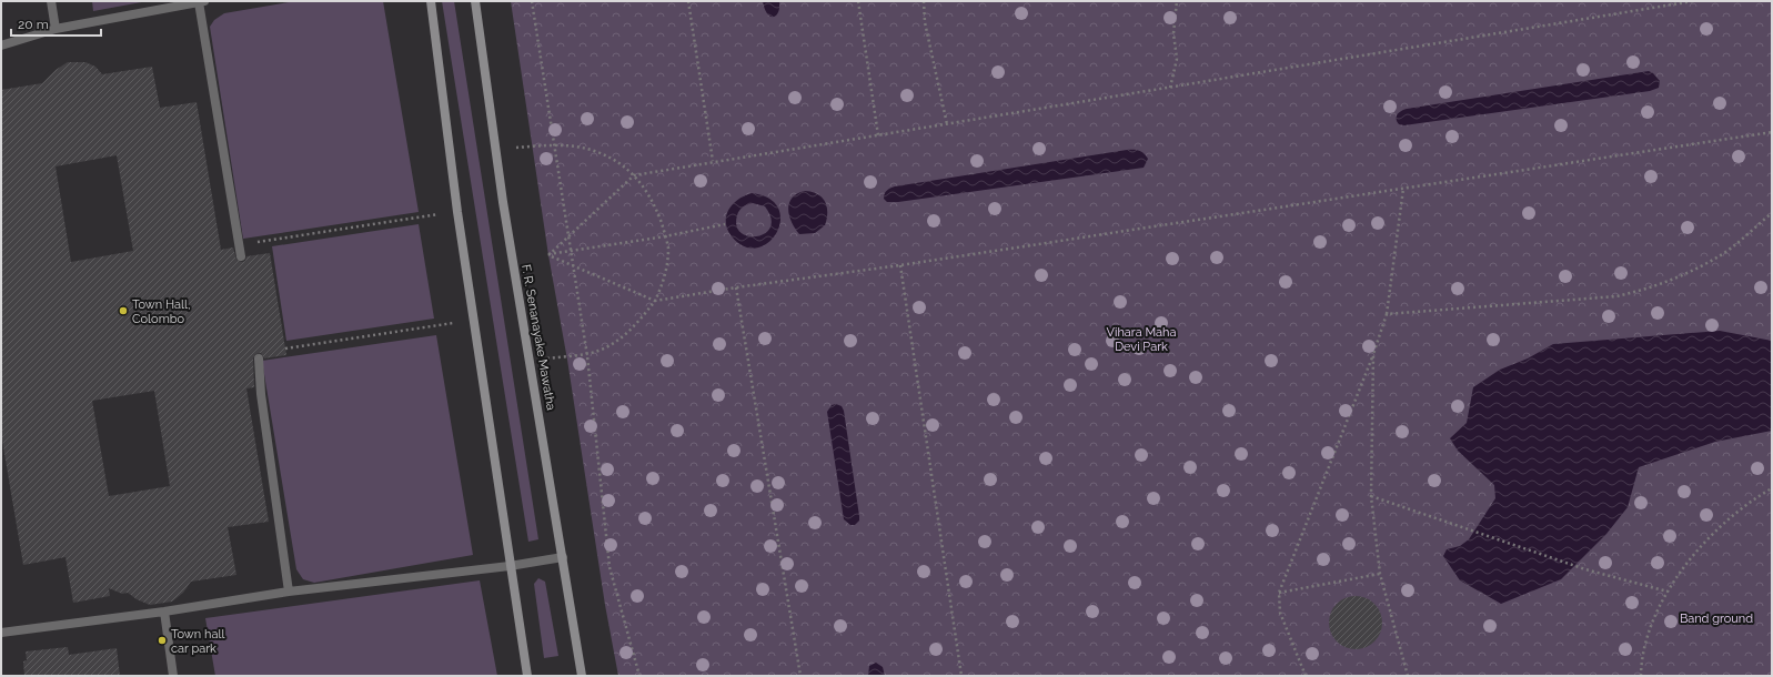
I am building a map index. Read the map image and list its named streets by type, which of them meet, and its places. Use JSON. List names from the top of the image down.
{
  "streets": {
    "main road": ["F. R. Senanayake Mawatha"]
  },
  "parks": ["Vihara Maha Devi Park", "Band ground"],
  "places": ["Town Hall, Colombo", "Town hall car park"],
  "scale_bar": "20 m"
}
